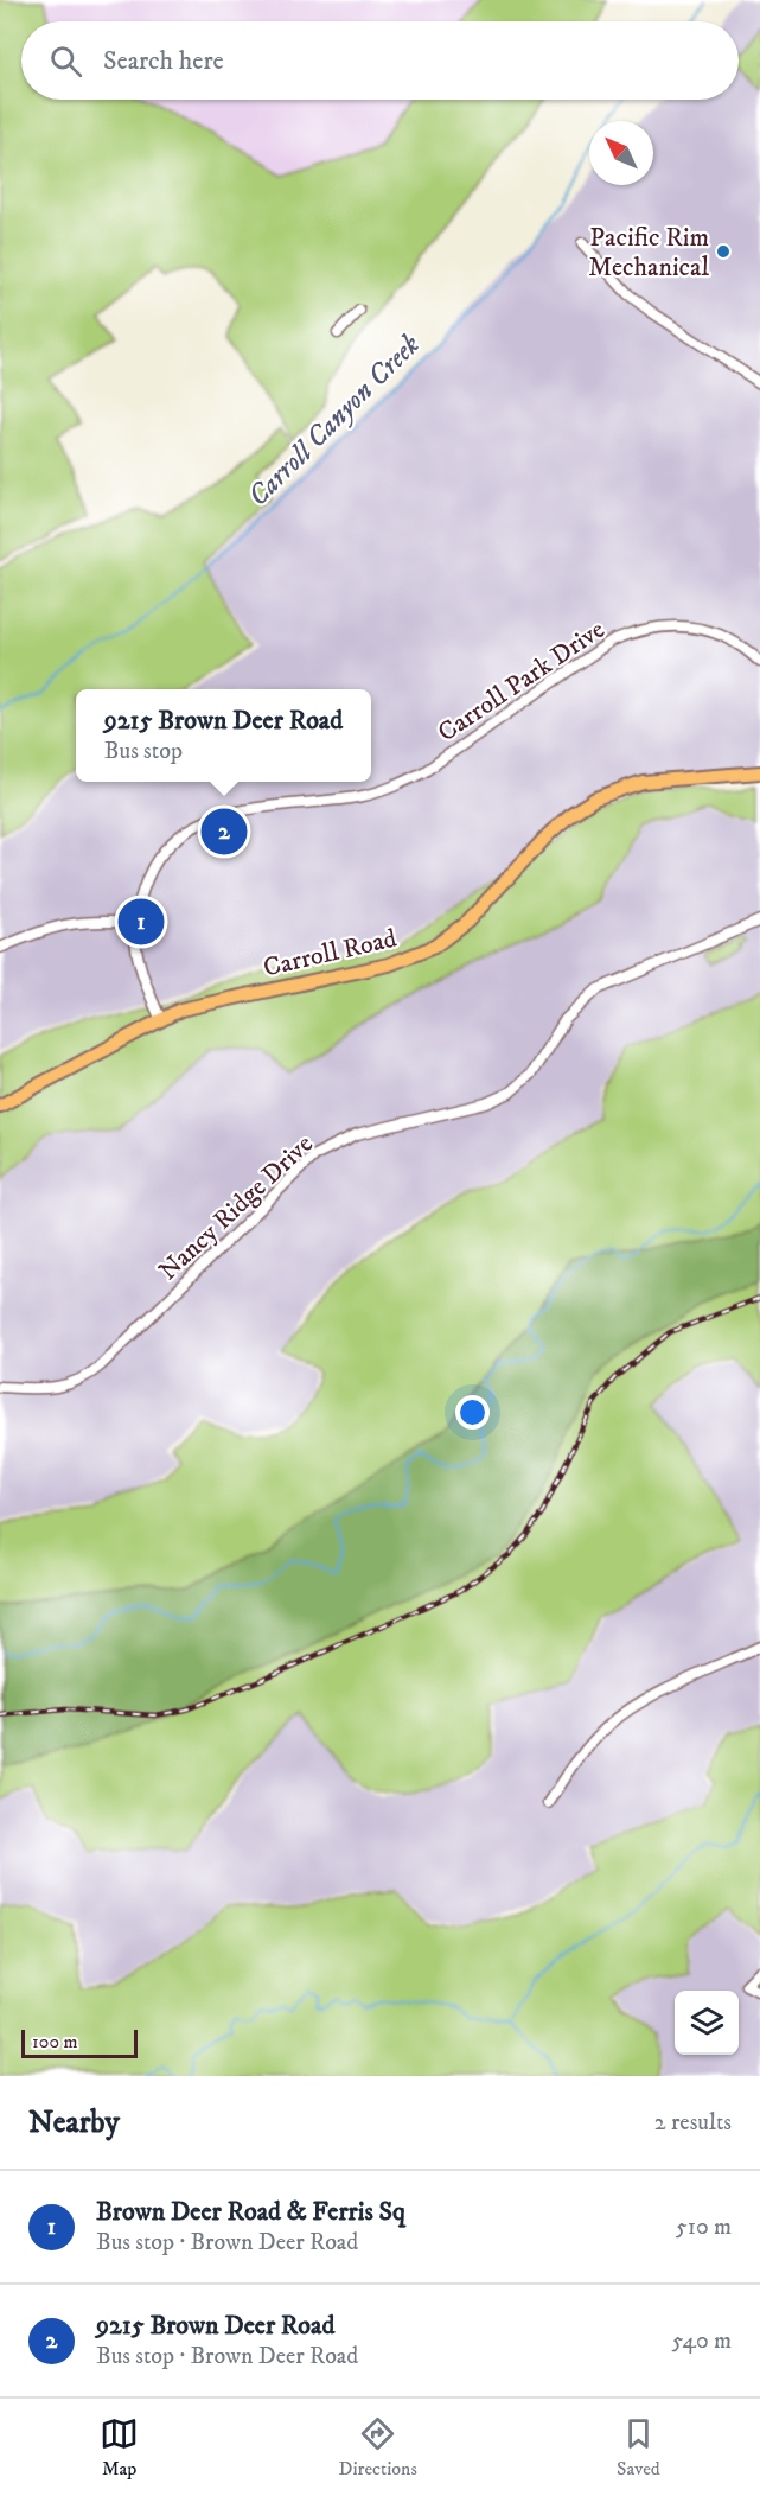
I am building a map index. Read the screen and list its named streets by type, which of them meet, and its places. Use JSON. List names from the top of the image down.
{
  "streets": {
    "main road": ["Carroll Road"],
    "street": ["Carroll Park Drive", "Nancy Ridge Drive"]
  },
  "water": ["Carroll Canyon Creek"],
  "places": ["Pacific Rim Mechanical"],
  "scale_bar": "100 m",
  "north": "top left",
  "page": {
    "search": "Search here",
    "popup": ["9215 Brown Deer Road", "Bus stop"],
    "pins": ["2", "1"],
    "scale": "100 m",
    "heading": ["Nearby", "2 results"],
    "list": [
      {
        "mark": "1",
        "name": "Brown Deer Road & Ferris Sq",
        "note": "Bus stop · Brown Deer Road",
        "value": "510 m"
      },
      {
        "mark": "2",
        "name": "9215 Brown Deer Road",
        "note": "Bus stop · Brown Deer Road",
        "value": "540 m"
      }
    ],
    "nav": ["Map", "Directions", "Saved"]
  }
}
